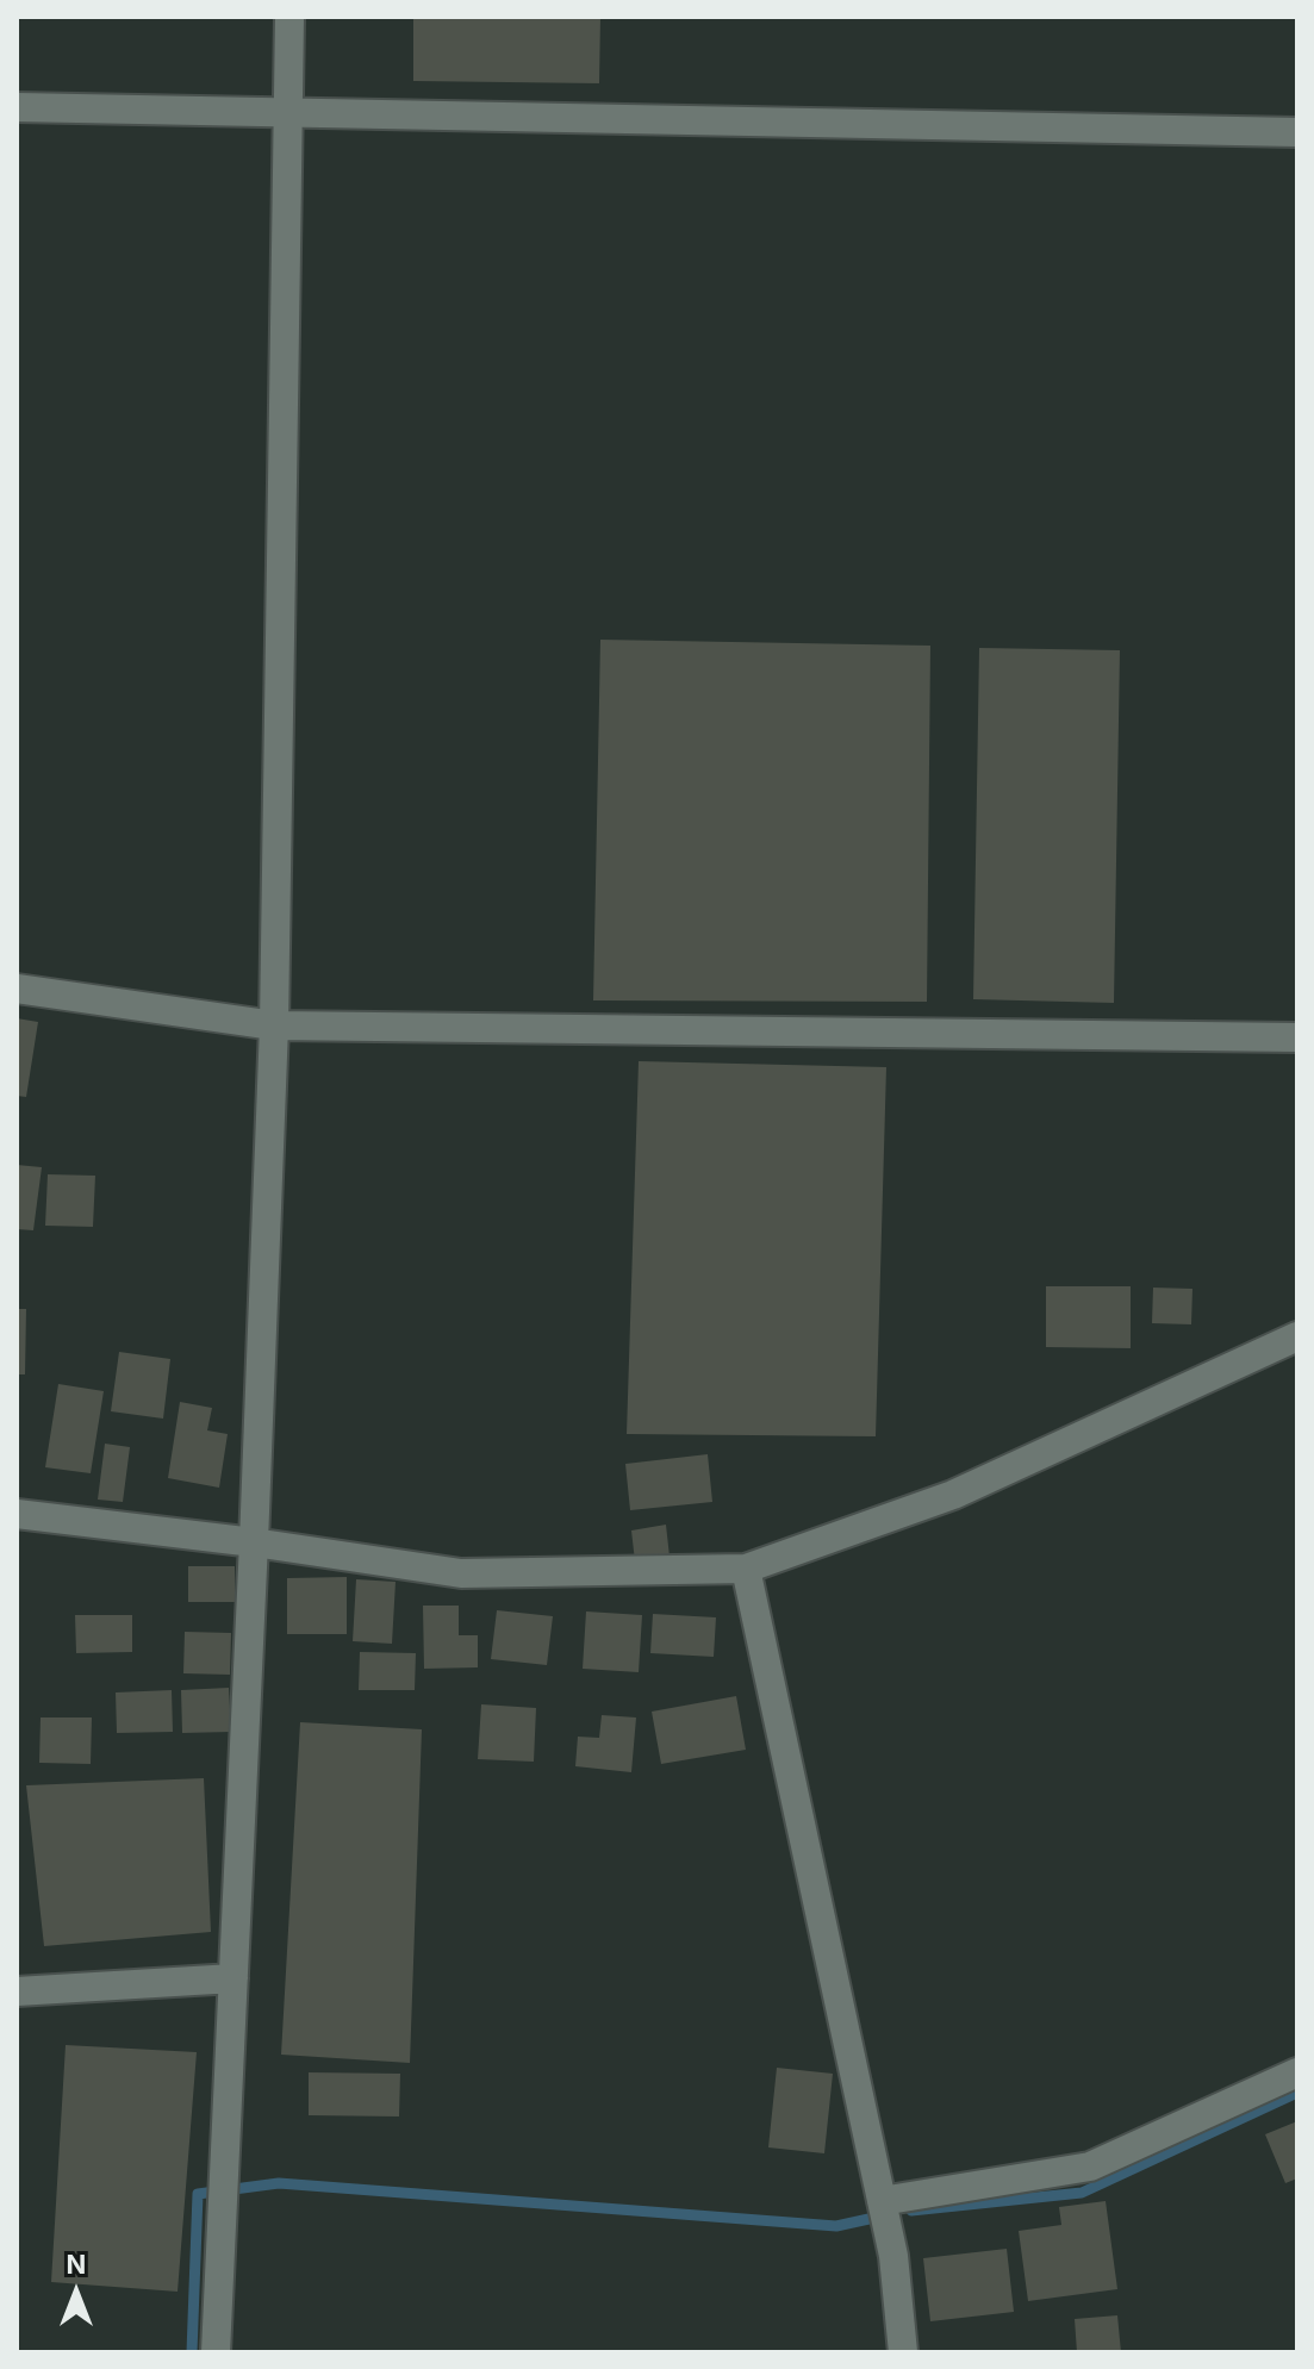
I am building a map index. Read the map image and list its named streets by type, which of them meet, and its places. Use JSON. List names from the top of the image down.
{
  "north": "top"
}
